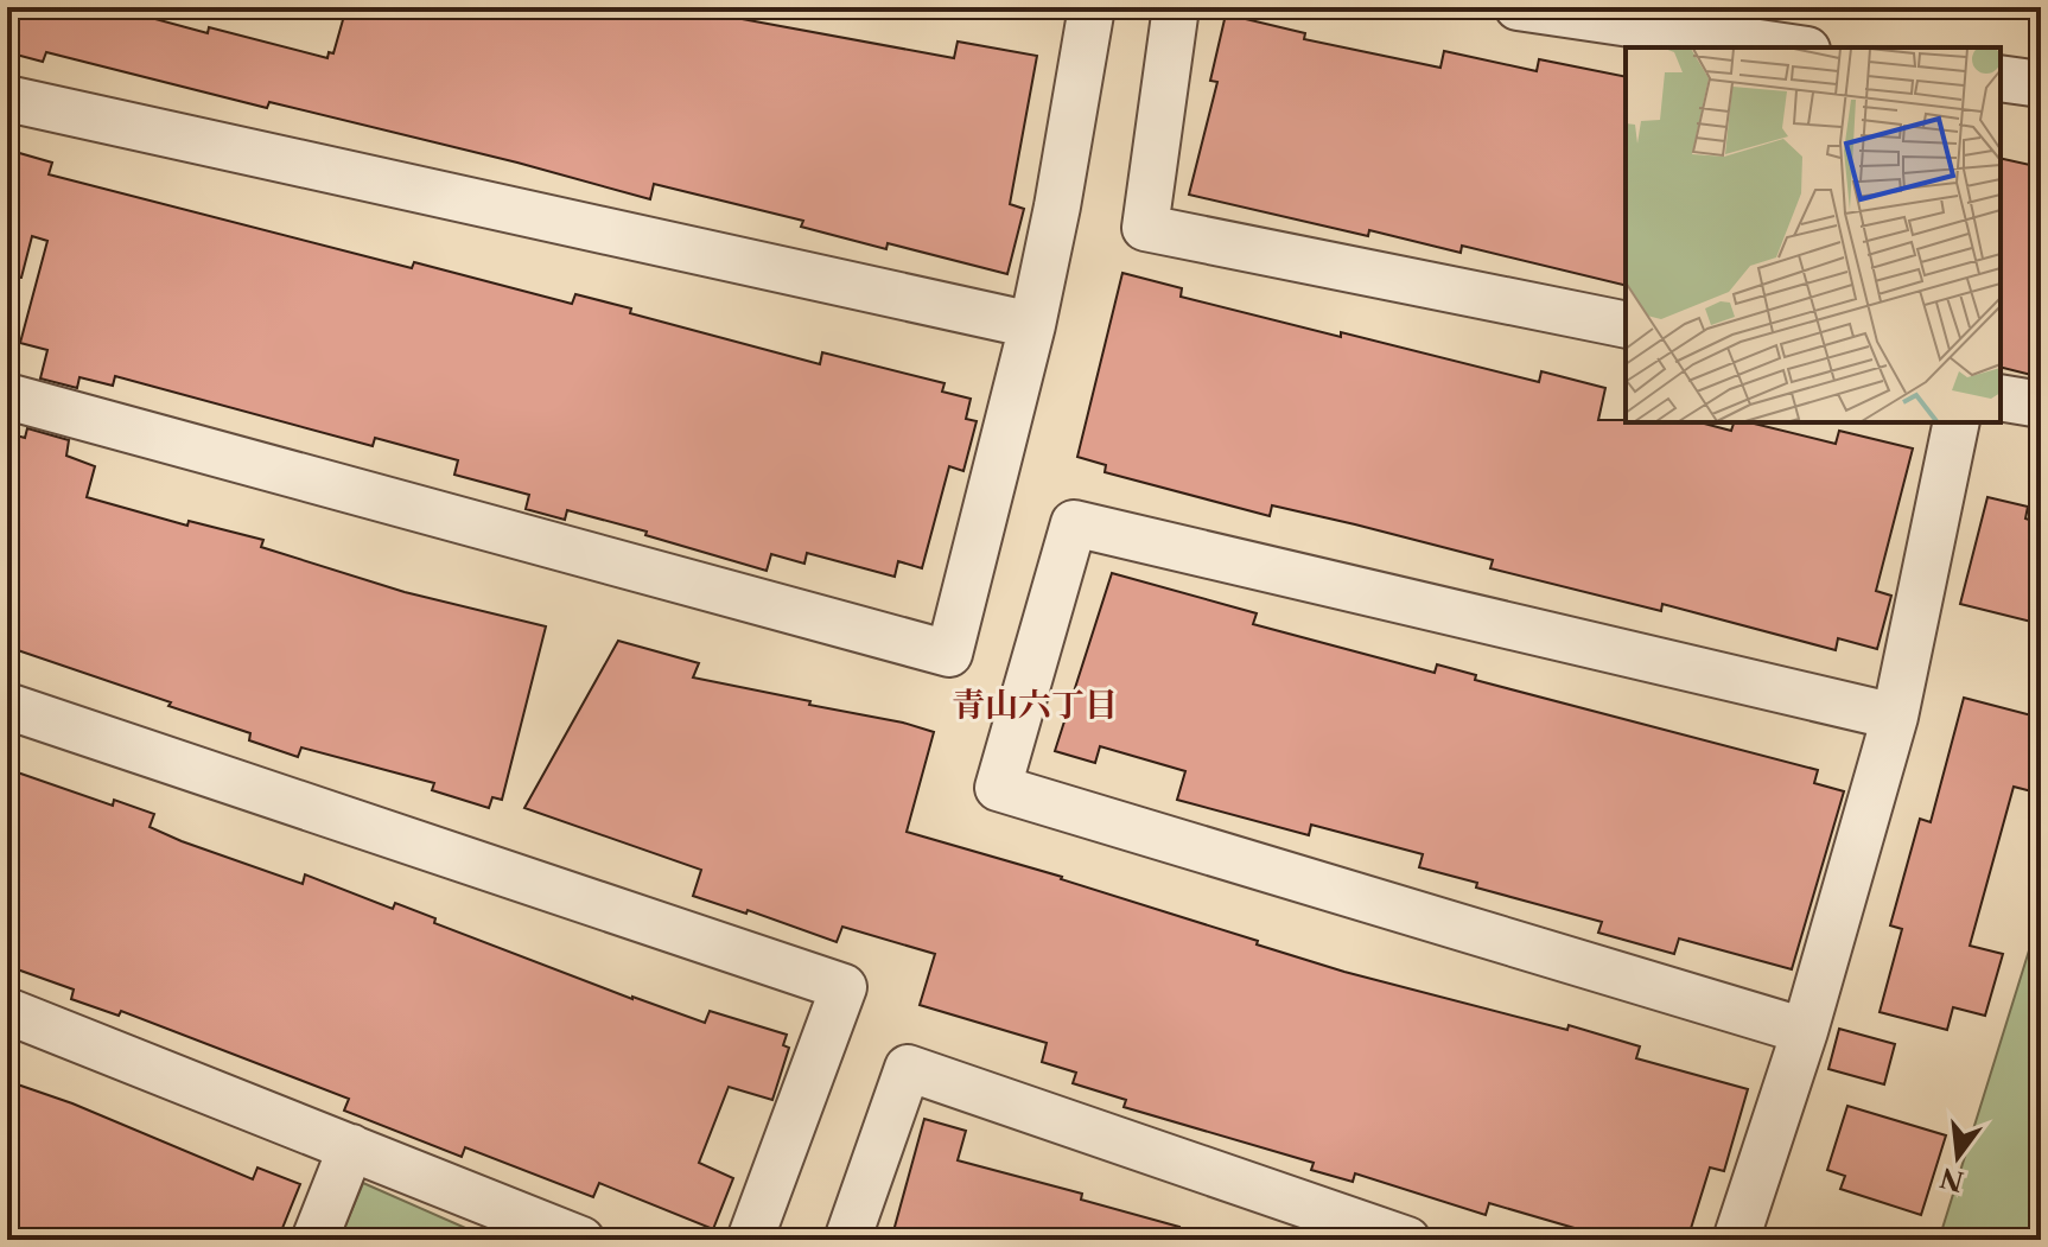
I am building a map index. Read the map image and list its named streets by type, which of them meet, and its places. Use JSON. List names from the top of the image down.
{
  "districts": ["青山六丁目"],
  "north": "bottom"
}
